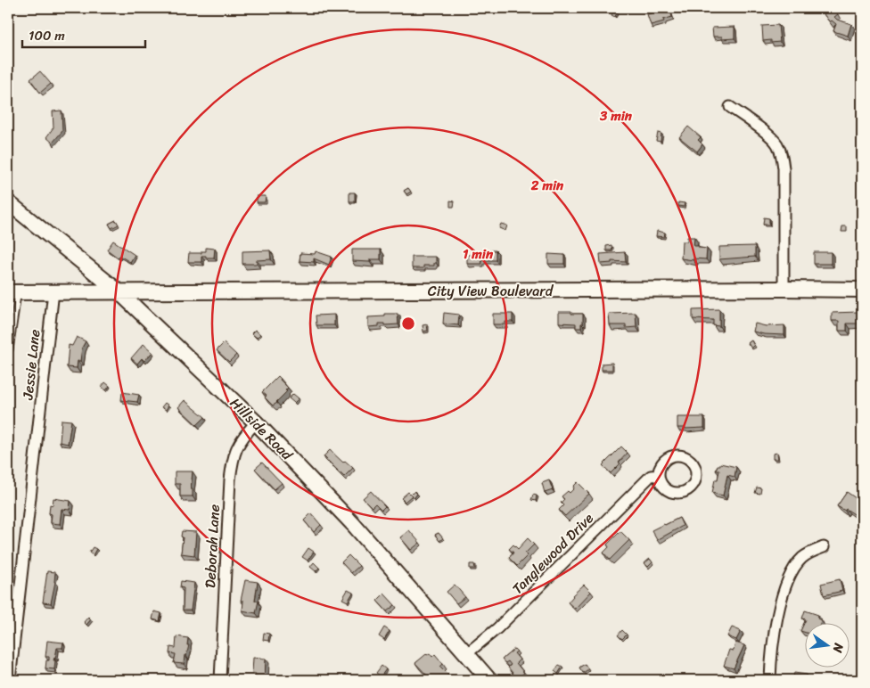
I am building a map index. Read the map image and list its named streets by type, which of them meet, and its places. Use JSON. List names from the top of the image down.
{
  "streets": {
    "street": [
      "City View Boulevard",
      "Jessie Lane",
      "Hillside Road",
      "Deborah Lane",
      "Tanglewood Drive"
    ]
  },
  "crossings": [
    ["City View Boulevard", "Jessie Lane"],
    ["City View Boulevard", "Hillside Road"],
    ["Hillside Road", "Deborah Lane"],
    ["Hillside Road", "Tanglewood Drive"]
  ],
  "scale_bar": "100 m",
  "north": "right",
  "rings": ["3 min", "2 min", "1 min"]
}
